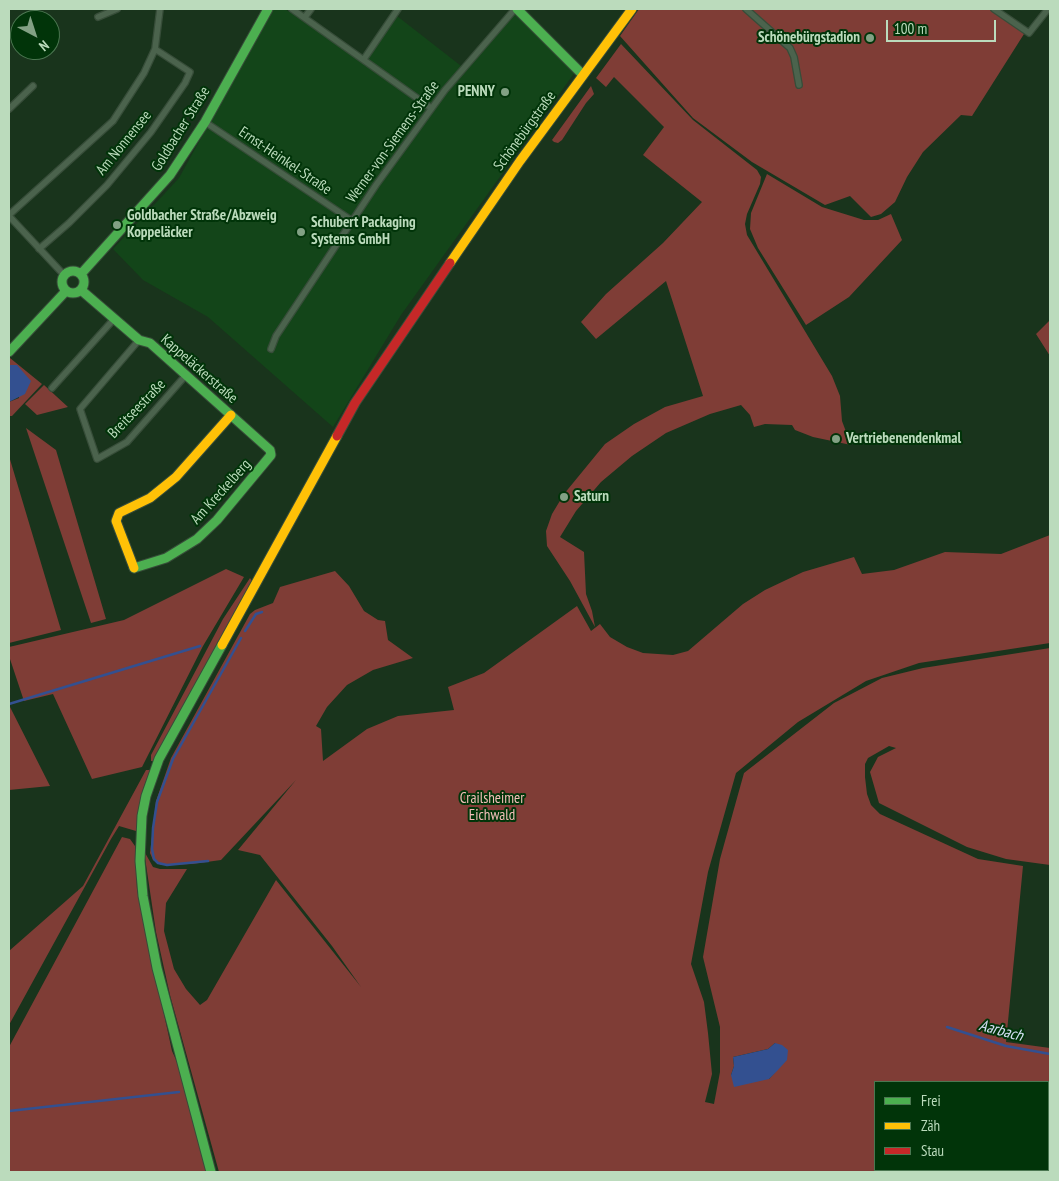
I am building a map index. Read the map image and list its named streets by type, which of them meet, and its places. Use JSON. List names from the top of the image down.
{
  "streets": {
    "main road": [
      "Goldbacher Straße",
      "Schönebürgstraße",
      "Kappeläckerstraße",
      "Am Kreckelberg"
    ],
    "street": [
      "Werner-von-Siemens-Straße",
      "Am Nonnensee",
      "Ernst-Heinkel-Straße",
      "Breitseestraße"
    ]
  },
  "crossings": [
    ["Goldbacher Straße", "Ernst-Heinkel-Straße"],
    ["Goldbacher Straße", "Kappeläckerstraße"],
    ["Werner-von-Siemens-Straße", "Ernst-Heinkel-Straße"],
    ["Kappeläckerstraße", "Breitseestraße"],
    ["Kappeläckerstraße", "Am Kreckelberg"]
  ],
  "water": ["Aarbach"],
  "parks": ["Crailsheimer Eichwald"],
  "places": [
    "Schönebürgstadion",
    "PENNY",
    "Goldbacher Straße/Abzweig Koppeläcker",
    "Schubert Packaging Systems GmbH",
    "Vertriebenendenkmal",
    "Saturn"
  ],
  "legend": ["Frei", "Zäh", "Stau"],
  "scale_bar": "100 m",
  "north": "bottom right"
}
